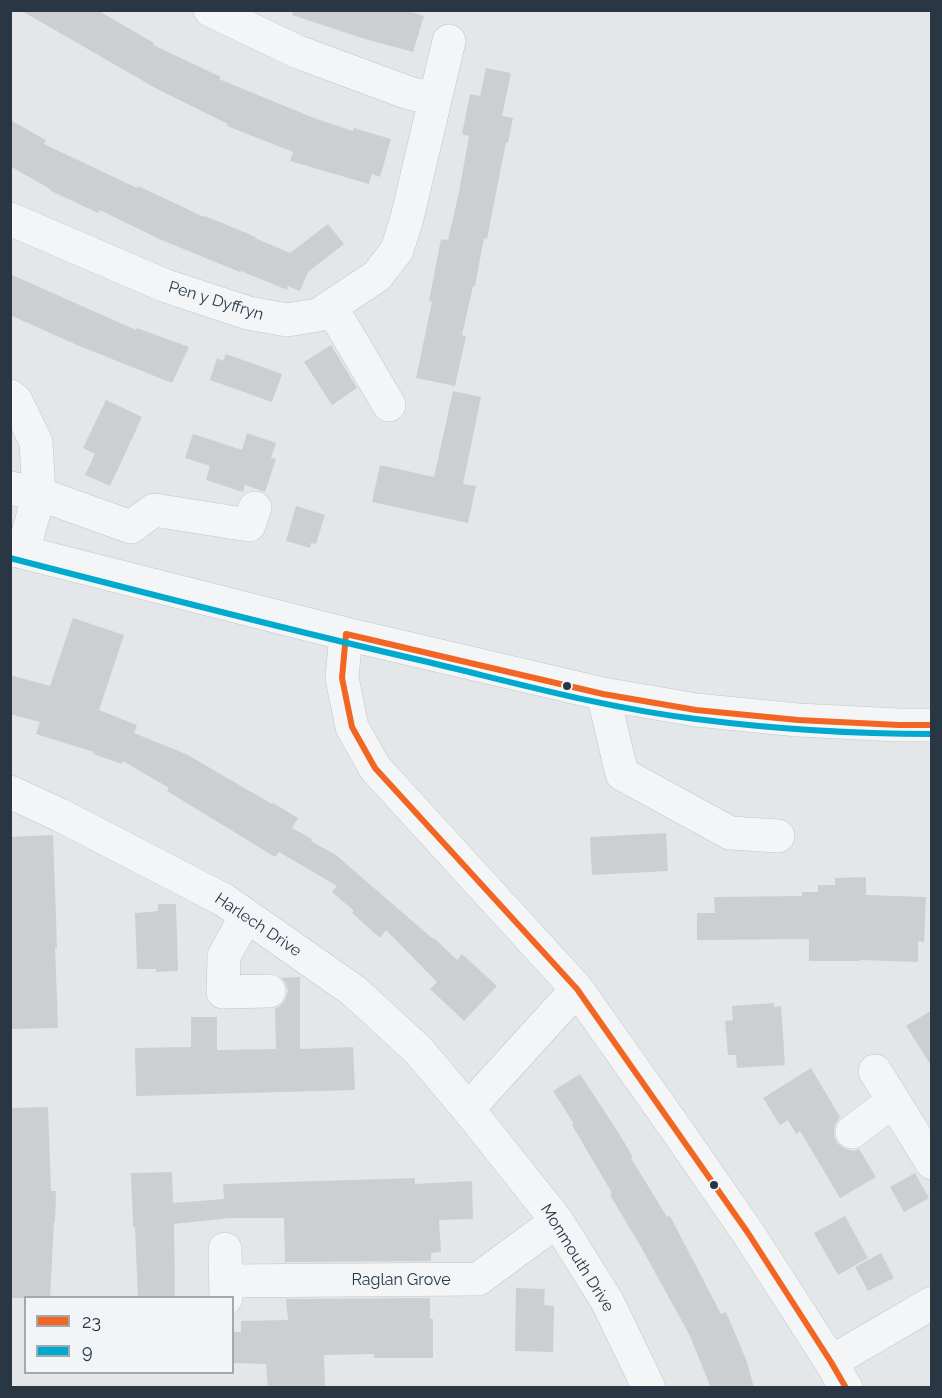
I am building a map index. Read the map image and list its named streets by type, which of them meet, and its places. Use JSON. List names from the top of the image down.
{
  "streets": {
    "street": [
      "Pen y Dyffryn",
      "Harlech Drive",
      "Monmouth Drive",
      "Raglan Grove"
    ]
  },
  "crossings": [
    ["Harlech Drive", "Monmouth Drive"],
    ["Monmouth Drive", "Raglan Grove"]
  ],
  "lines": ["transit line 9", "transit line 23"],
  "legend": ["23", "9"]
}
